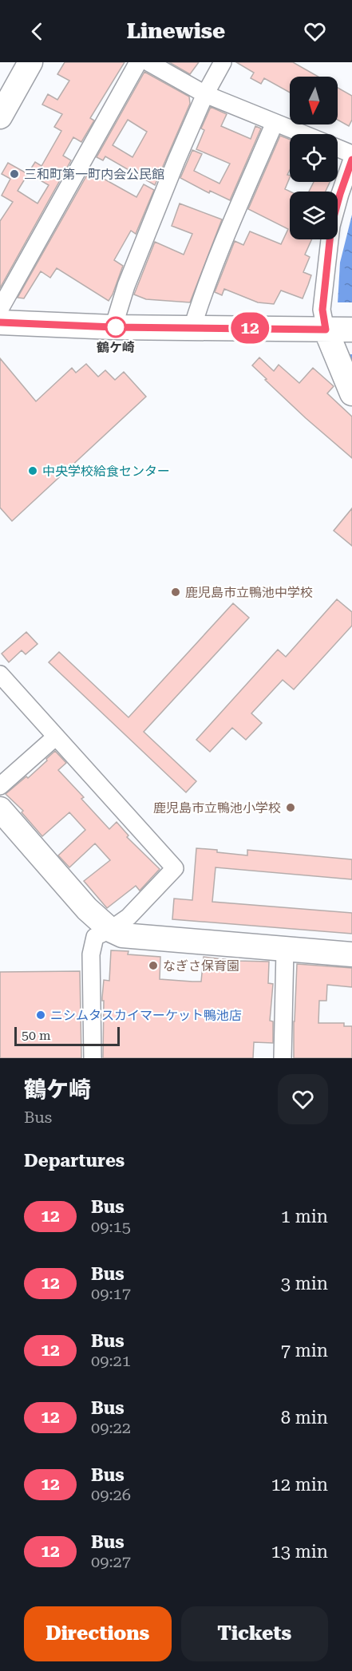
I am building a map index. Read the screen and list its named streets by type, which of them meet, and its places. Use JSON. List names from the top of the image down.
{
  "places": [
    "三和町第一町内会公民館",
    "鶴ケ崎",
    "中央学校給食センター",
    "鹿児島市立鴨池中学校",
    "鹿児島市立鴨池小学校",
    "なぎさ保育園",
    "ニシムタスカイマーケット鴨池店"
  ],
  "lines": ["bus line 12"],
  "scale_bar": "50 m",
  "north": "bottom",
  "page": {
    "header": "Linewise",
    "on_map": "12",
    "scale": "50 m",
    "heading": [
      ["鶴ケ崎", "Bus"],
      "Departures"
    ],
    "list": [
      {
        "mark": "12",
        "name": "Bus",
        "note": "09:15",
        "value": "1 min"
      },
      {
        "mark": "12",
        "name": "Bus",
        "note": "09:17",
        "value": "3 min"
      },
      {
        "mark": "12",
        "name": "Bus",
        "note": "09:21",
        "value": "7 min"
      },
      {
        "mark": "12",
        "name": "Bus",
        "note": "09:22",
        "value": "8 min"
      },
      {
        "mark": "12",
        "name": "Bus",
        "note": "09:26",
        "value": "12 min"
      },
      {
        "mark": "12",
        "name": "Bus",
        "note": "09:27",
        "value": "13 min"
      }
    ],
    "buttons": ["Directions", "Tickets"]
  }
}
